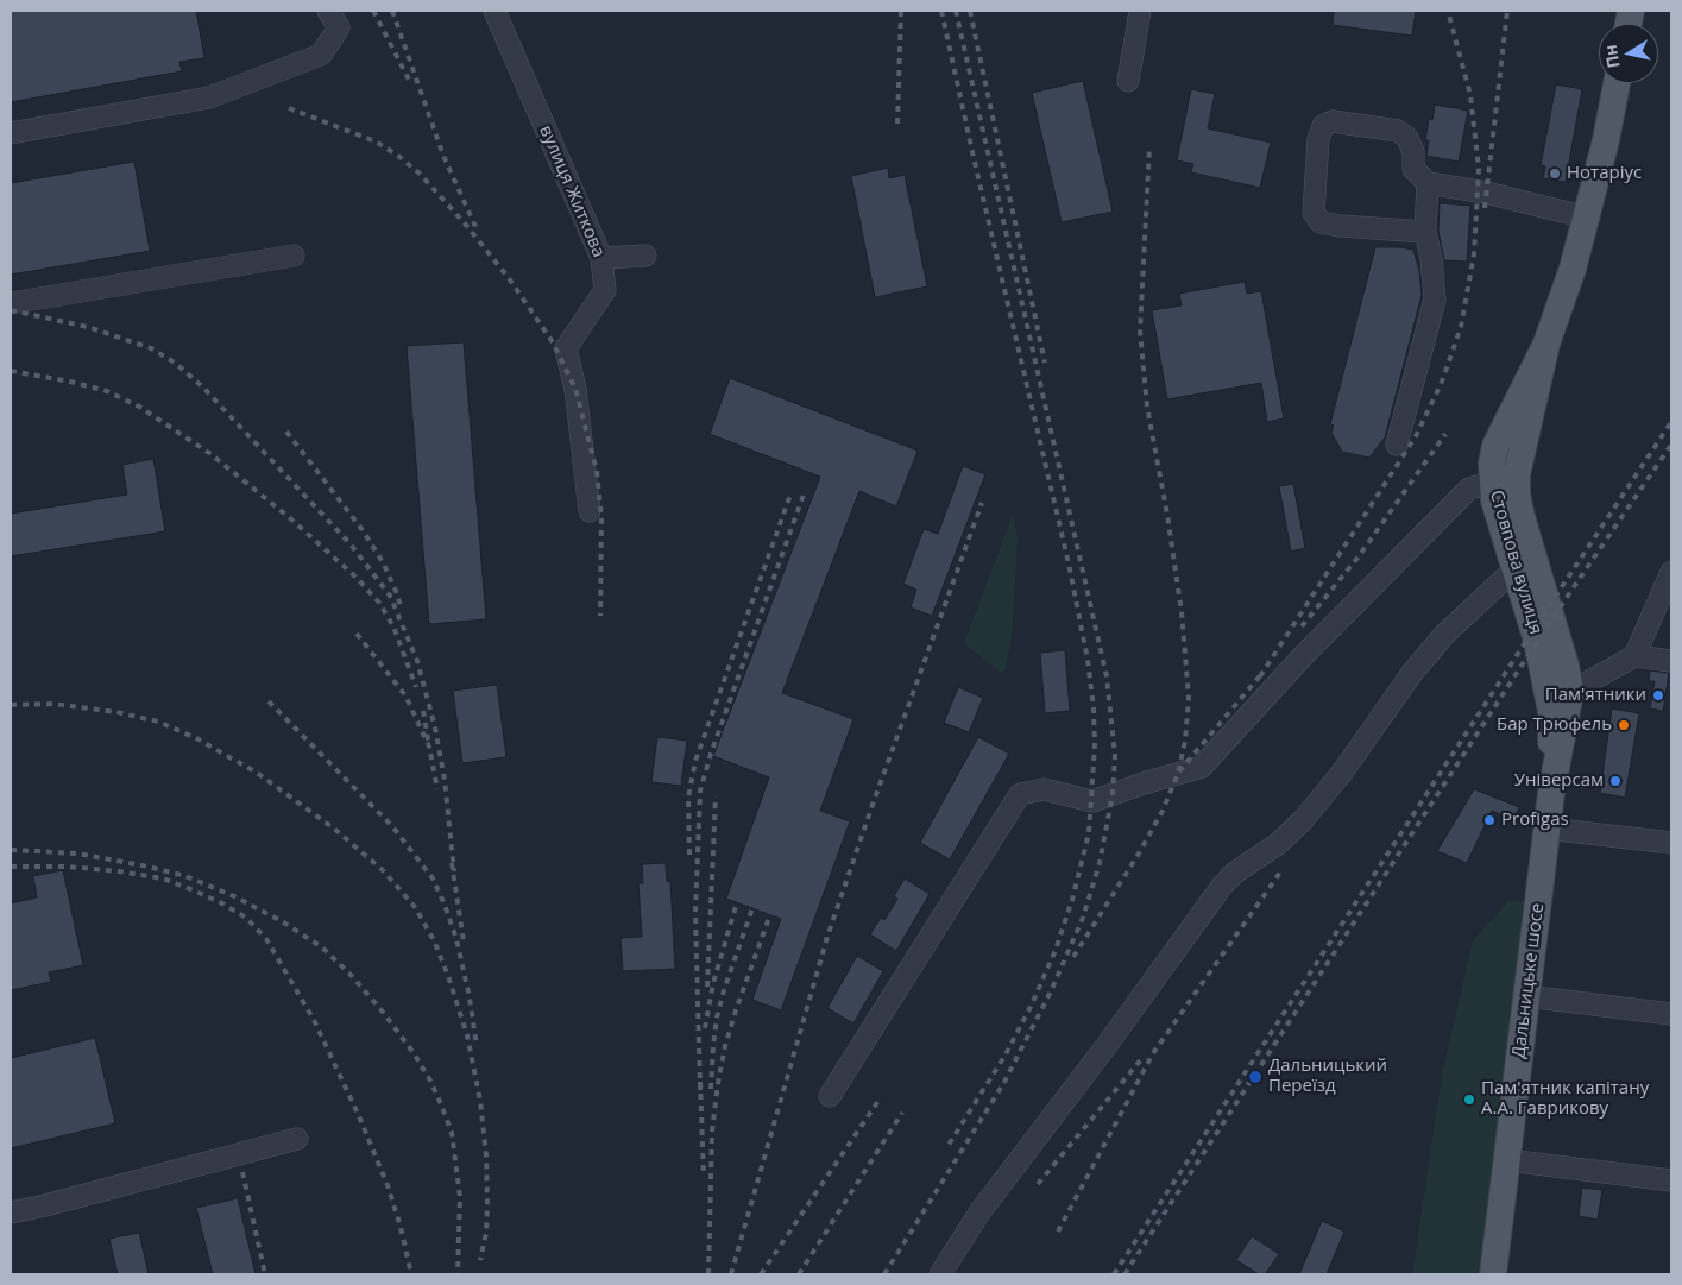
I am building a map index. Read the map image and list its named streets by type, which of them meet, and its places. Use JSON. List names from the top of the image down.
{
  "streets": {
    "main road": ["Стовпова вулиця", "Дальницьке шосе"],
    "street": ["вулиця Житкова"]
  },
  "crossings": [
    ["Стовпова вулиця", "Дальницьке шосе"]
  ],
  "places": [
    "Нотаріус",
    "Пам'ятники",
    "Бар Трюфель",
    "Універсам",
    "Profigas",
    "Дальницький Переїзд",
    "Пам'ятник капітану А.А. Гаврикову"
  ],
  "north": "left"
}
